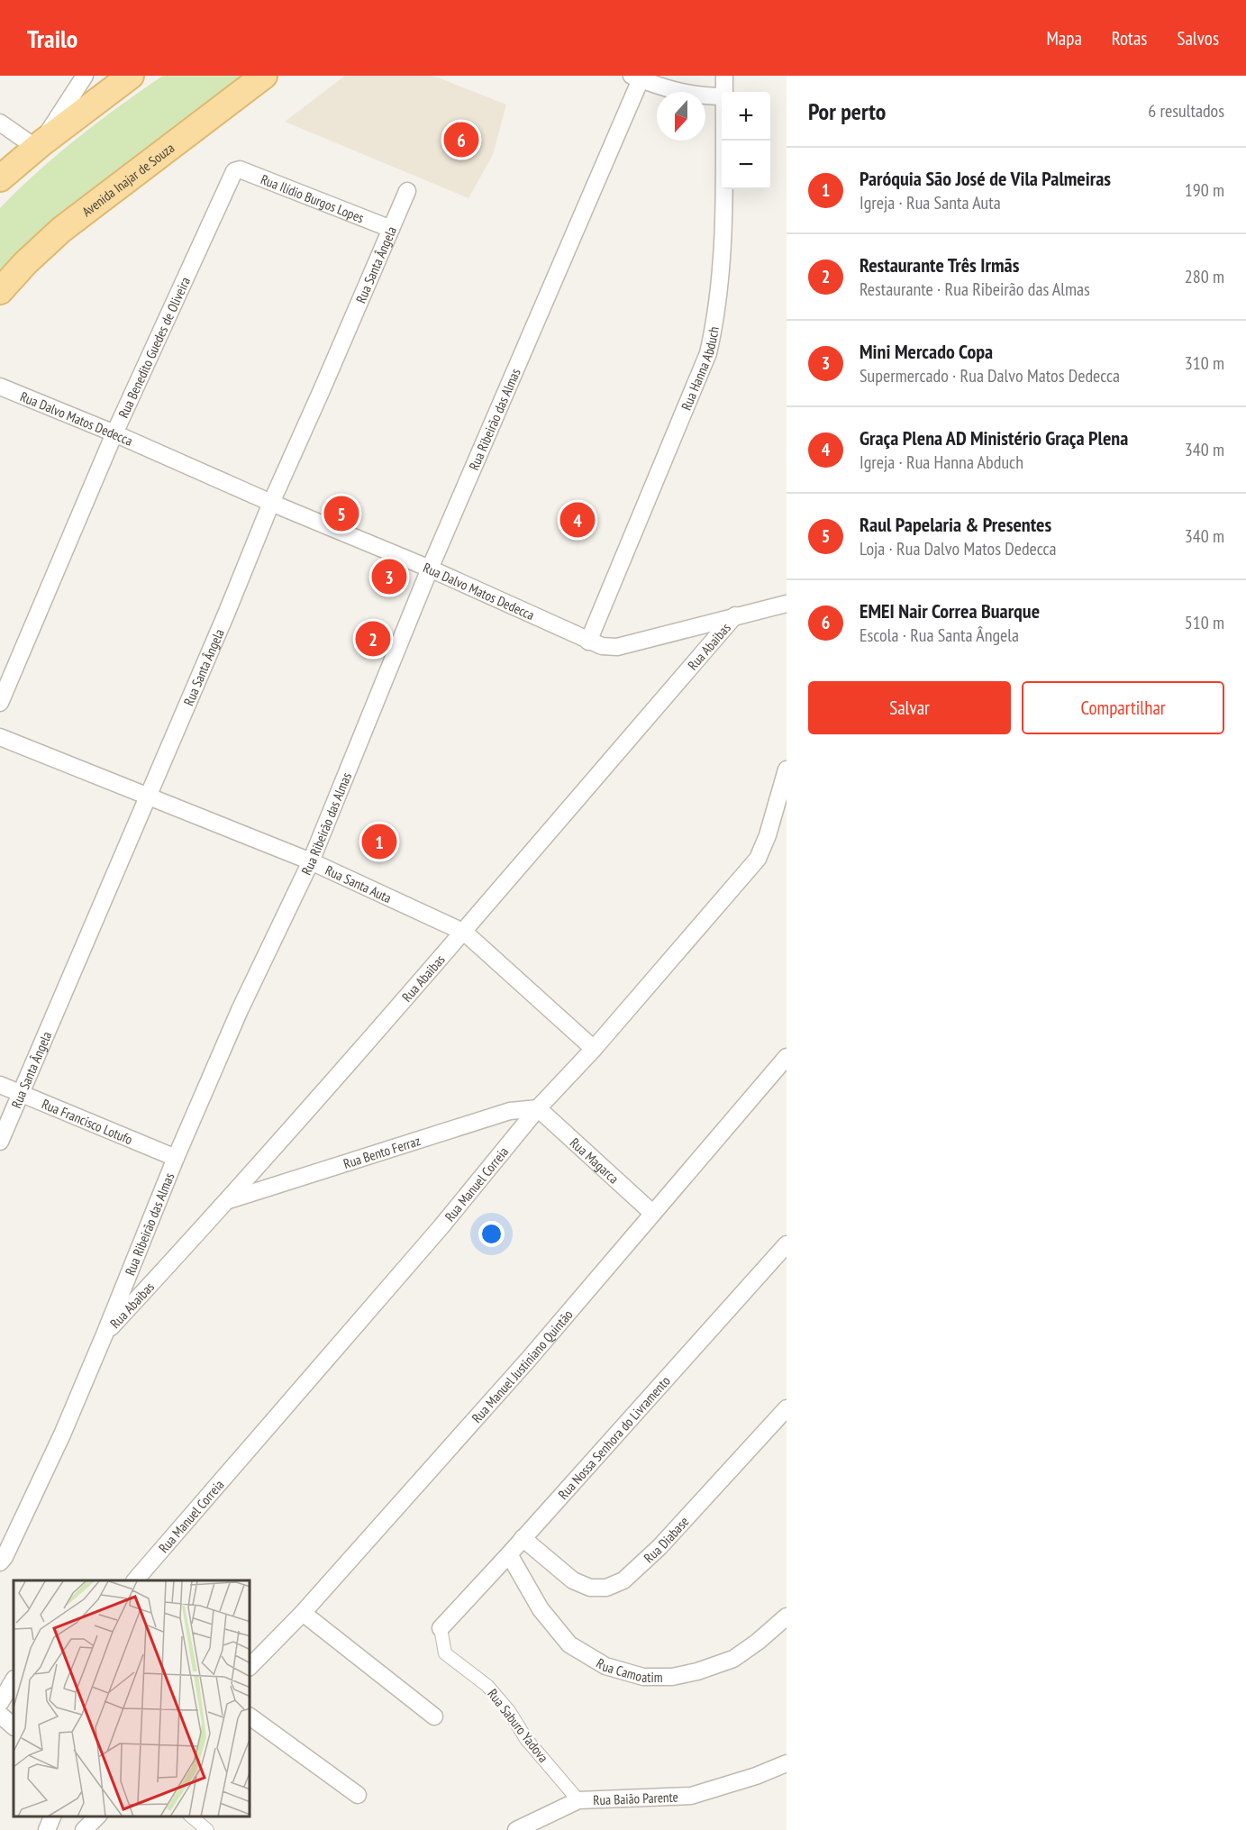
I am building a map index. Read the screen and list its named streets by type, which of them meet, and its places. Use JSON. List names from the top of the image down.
{
  "streets": {
    "main road": ["Avenida Inajar de Souza"],
    "street": [
      "Rua Ilídio Burgos Lopes",
      "Rua Santa Ângela",
      "Rua Benedito Guedes de Oliveira",
      "Rua Hanna Abduch",
      "Rua Dalvo Matos Dedecca",
      "Rua Ribeirão das Almas",
      "Rua Abaibas",
      "Rua Santa Auta",
      "Rua Francisco Lotufo",
      "Rua Bento Ferraz",
      "Rua Magarca",
      "Rua Manuel Correia",
      "Rua Manuel Justiniano Quintão",
      "Rua Nossa Senhora do Livramento",
      "Rua Diabase",
      "Rua Camoatim",
      "Rua Saburo Yadova",
      "Rua Baião Parente"
    ]
  },
  "crossings": [
    ["Rua Ilídio Burgos Lopes", "Rua Santa Ângela"],
    ["Rua Ilídio Burgos Lopes", "Rua Benedito Guedes de Oliveira"],
    ["Rua Santa Ângela", "Rua Dalvo Matos Dedecca"],
    ["Rua Santa Ângela", "Rua Santa Auta"],
    ["Rua Santa Ângela", "Rua Francisco Lotufo"],
    ["Rua Benedito Guedes de Oliveira", "Rua Dalvo Matos Dedecca"],
    ["Rua Hanna Abduch", "Rua Dalvo Matos Dedecca"],
    ["Rua Dalvo Matos Dedecca", "Rua Ribeirão das Almas"],
    ["Rua Dalvo Matos Dedecca", "Rua Abaibas"],
    ["Rua Ribeirão das Almas", "Rua Abaibas"],
    ["Rua Ribeirão das Almas", "Rua Santa Auta"],
    ["Rua Ribeirão das Almas", "Rua Francisco Lotufo"],
    ["Rua Abaibas", "Rua Santa Auta"],
    ["Rua Abaibas", "Rua Bento Ferraz"],
    ["Rua Santa Auta", "Rua Manuel Correia"],
    ["Rua Bento Ferraz", "Rua Magarca"],
    ["Rua Bento Ferraz", "Rua Manuel Correia"],
    ["Rua Magarca", "Rua Manuel Correia"],
    ["Rua Magarca", "Rua Manuel Justiniano Quintão"],
    ["Rua Nossa Senhora do Livramento", "Rua Diabase"],
    ["Rua Nossa Senhora do Livramento", "Rua Camoatim"],
    ["Rua Nossa Senhora do Livramento", "Rua Saburo Yadova"],
    ["Rua Saburo Yadova", "Rua Baião Parente"]
  ],
  "north": "bottom",
  "page": {
    "header": "Trailo",
    "nav": ["Mapa", "Rotas", "Salvos"],
    "heading": ["Por perto", "6 resultados"],
    "map_buttons": ["+", "−"],
    "pins": [
      "6",
      "5",
      "4",
      "3",
      "2",
      "1"
    ],
    "list": [
      {
        "mark": "1",
        "name": "Paróquia São José de Vila Palmeiras",
        "note": "Igreja · Rua Santa Auta",
        "value": "190 m"
      },
      {
        "mark": "2",
        "name": "Restaurante Três Irmãs",
        "note": "Restaurante · Rua Ribeirão das Almas",
        "value": "280 m"
      },
      {
        "mark": "3",
        "name": "Mini Mercado Copa",
        "note": "Supermercado · Rua Dalvo Matos Dedecca",
        "value": "310 m"
      },
      {
        "mark": "4",
        "name": "Graça Plena AD Ministério Graça Plena",
        "note": "Igreja · Rua Hanna Abduch",
        "value": "340 m"
      },
      {
        "mark": "5",
        "name": "Raul Papelaria & Presentes",
        "note": "Loja · Rua Dalvo Matos Dedecca",
        "value": "340 m"
      },
      {
        "mark": "6",
        "name": "EMEI Nair Correa Buarque",
        "note": "Escola · Rua Santa Ângela",
        "value": "510 m"
      }
    ],
    "buttons": ["Salvar", "Compartilhar"]
  }
}
